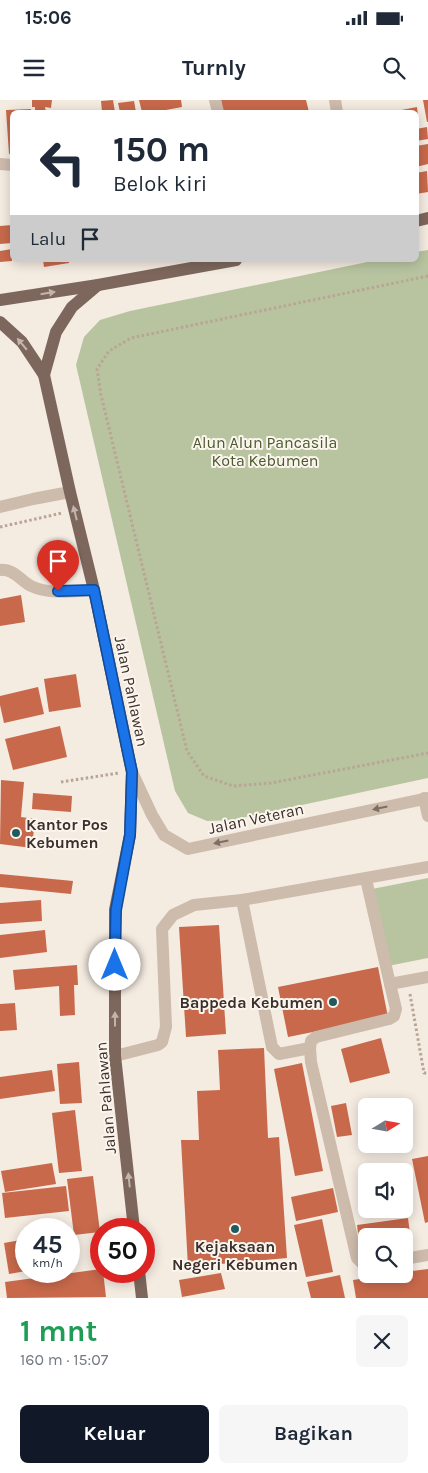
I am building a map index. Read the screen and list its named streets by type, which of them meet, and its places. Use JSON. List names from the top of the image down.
{
  "streets": {
    "main road": ["Jalan Pahlawan"],
    "street": ["Jalan Veteran"]
  },
  "crossings": [
    ["Jalan Pahlawan", "Jalan Veteran"]
  ],
  "one_way": ["Jalan Pahlawan"],
  "parks": ["Alun Alun Pancasila Kota Kebumen"],
  "places": ["Kantor Pos Kebumen", "Bappeda Kebumen", "Kejaksaan Negeri Kebumen"],
  "north": "right",
  "page": {
    "status": "15:06",
    "header": "Turnly",
    "turn": ["150 m", "Belok kiri"],
    "then": "Lalu",
    "speed": "45 km/h",
    "limit": "50",
    "heading": ["1 mnt", "160 m · 15:07"],
    "buttons": ["Keluar", "Bagikan"]
  }
}
